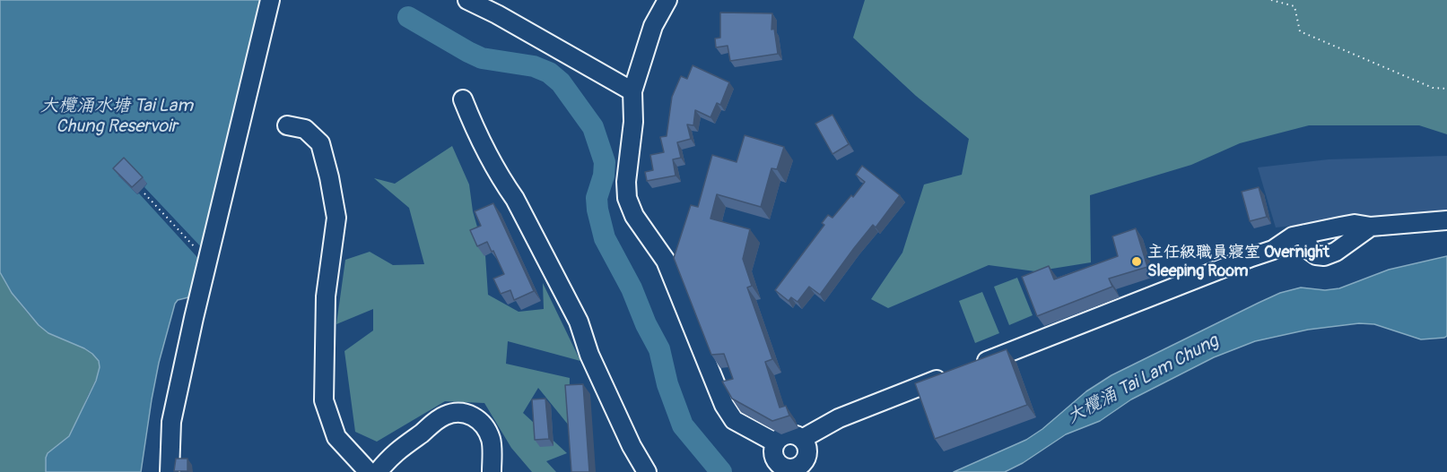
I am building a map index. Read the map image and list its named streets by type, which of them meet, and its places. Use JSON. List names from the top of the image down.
{
  "water": ["大欖涌水塘 Tai Lam Chung Reservoir", "大欖涌 Tai Lam Chung"],
  "places": ["主任級職員寢室 Overnight Sleeping Room"]
}
